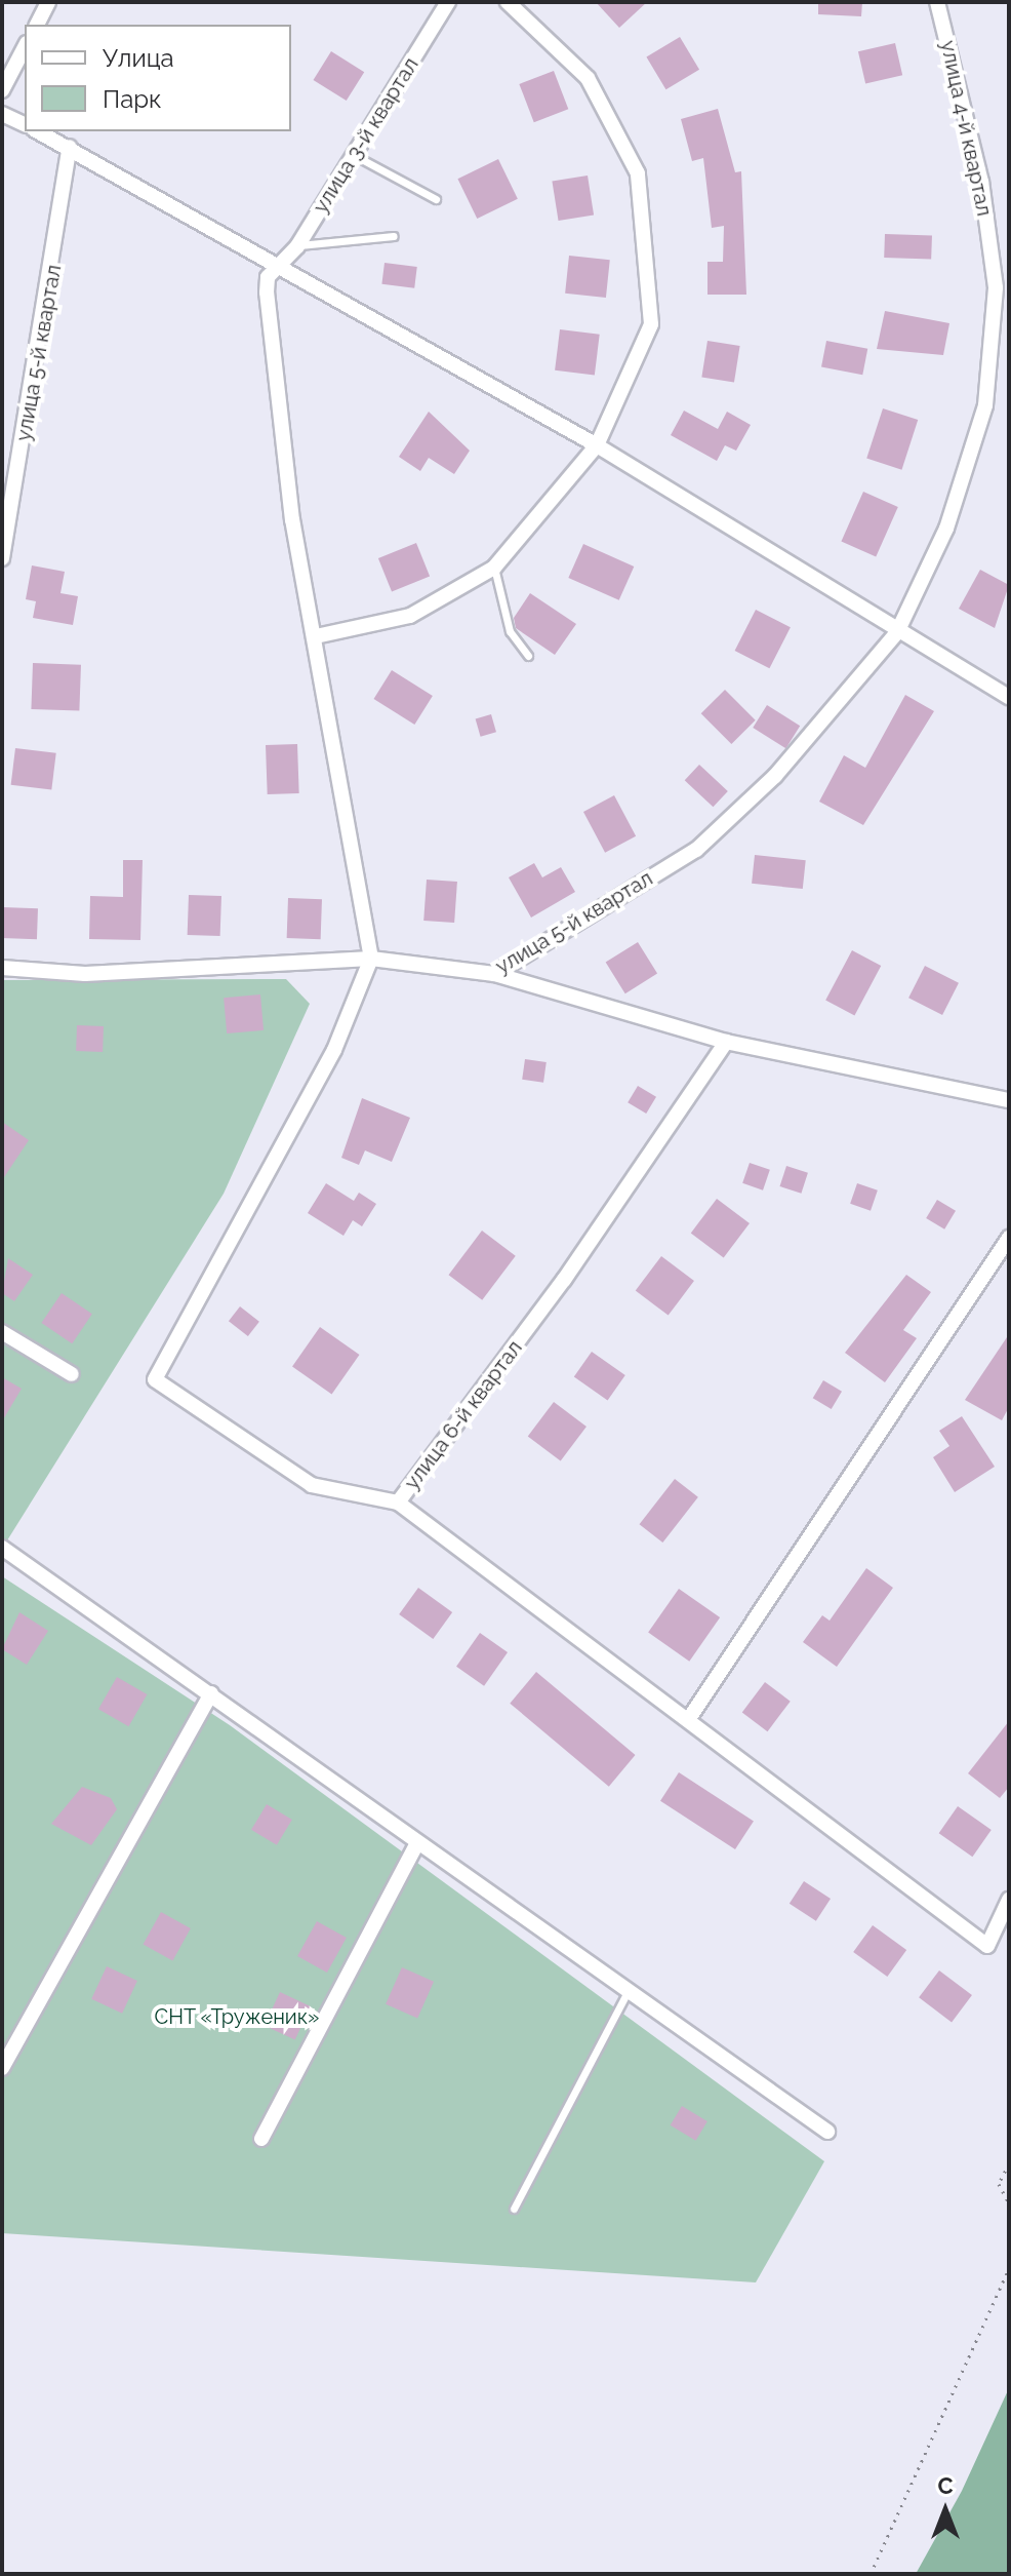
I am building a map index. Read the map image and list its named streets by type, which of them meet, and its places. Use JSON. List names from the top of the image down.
{
  "streets": {
    "street": [
      "улица 4-й квартал",
      "улица 3-й квартал",
      "улица 5-й квартал",
      "улица 6-й квартал"
    ]
  },
  "crossings": [
    ["улица 4-й квартал", "улица 5-й квартал"],
    ["улица 3-й квартал", "улица 5-й квартал"]
  ],
  "parks": ["СНТ «Труженик»"],
  "legend": ["Улица", "Парк"],
  "north": "top"
}
